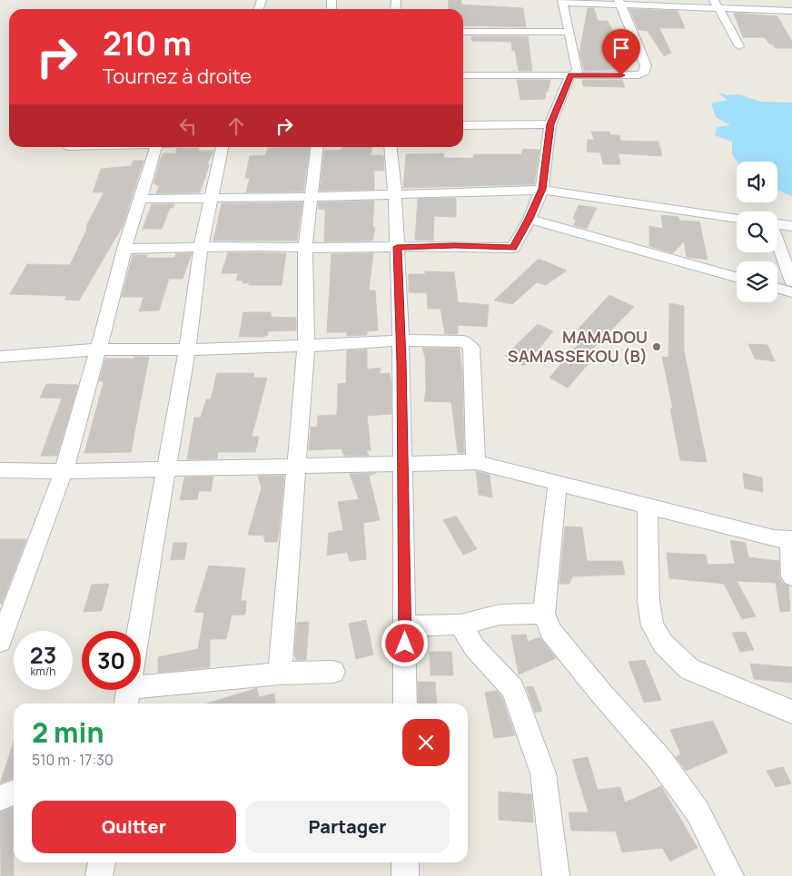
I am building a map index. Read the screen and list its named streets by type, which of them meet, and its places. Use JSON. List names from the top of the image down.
{
  "places": ["MAMADOU SAMASSEKOU (B)"],
  "page": {
    "turn": ["210 m", "Tournez à droite"],
    "speed": "23 km/h",
    "limit": "30",
    "heading": ["2 min", "510 m · 17:30"],
    "buttons": ["Quitter", "Partager"]
  }
}
